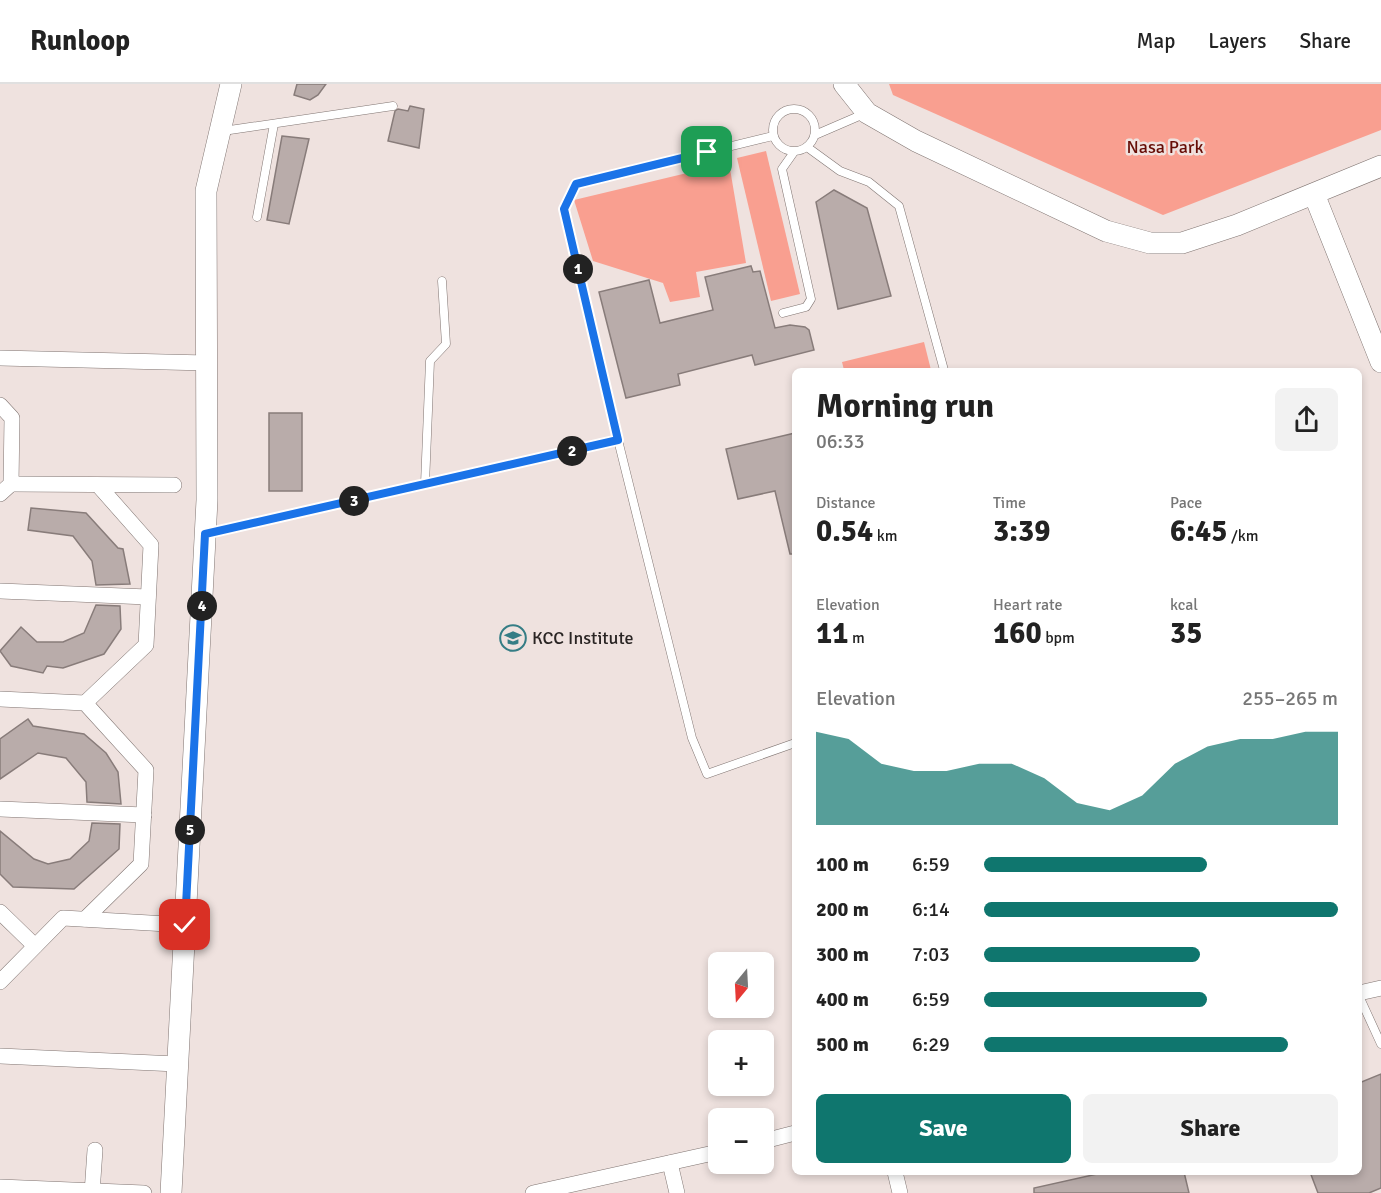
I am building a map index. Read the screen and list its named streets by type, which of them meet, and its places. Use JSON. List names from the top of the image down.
{
  "parks": ["Nasa Park"],
  "places": {
    "school or university": ["KCC Institute"]
  },
  "north": "bottom",
  "page": {
    "header": "Runloop",
    "nav": ["Map", "Layers", "Share"],
    "pins": [
      "1",
      "2",
      "3",
      "4",
      "5"
    ],
    "heading": ["Morning run", "06:33"],
    "stats": [
      ["Distance", "0.54 km"],
      ["Time", "3:39"],
      ["Pace", "6:45 /km"],
      ["Elevation", "11 m"],
      ["Heart rate", "160 bpm"],
      ["kcal", "35"]
    ],
    "chart": ["Elevation", "255–265 m"],
    "list": [
      {
        "name": "100 m",
        "note": "6:59"
      },
      {
        "name": "200 m",
        "note": "6:14"
      },
      {
        "name": "300 m",
        "note": "7:03"
      },
      {
        "name": "400 m",
        "note": "6:59"
      },
      {
        "name": "500 m",
        "note": "6:29"
      }
    ],
    "map_buttons": ["+", "−"],
    "buttons": ["Save", "Share"]
  }
}
